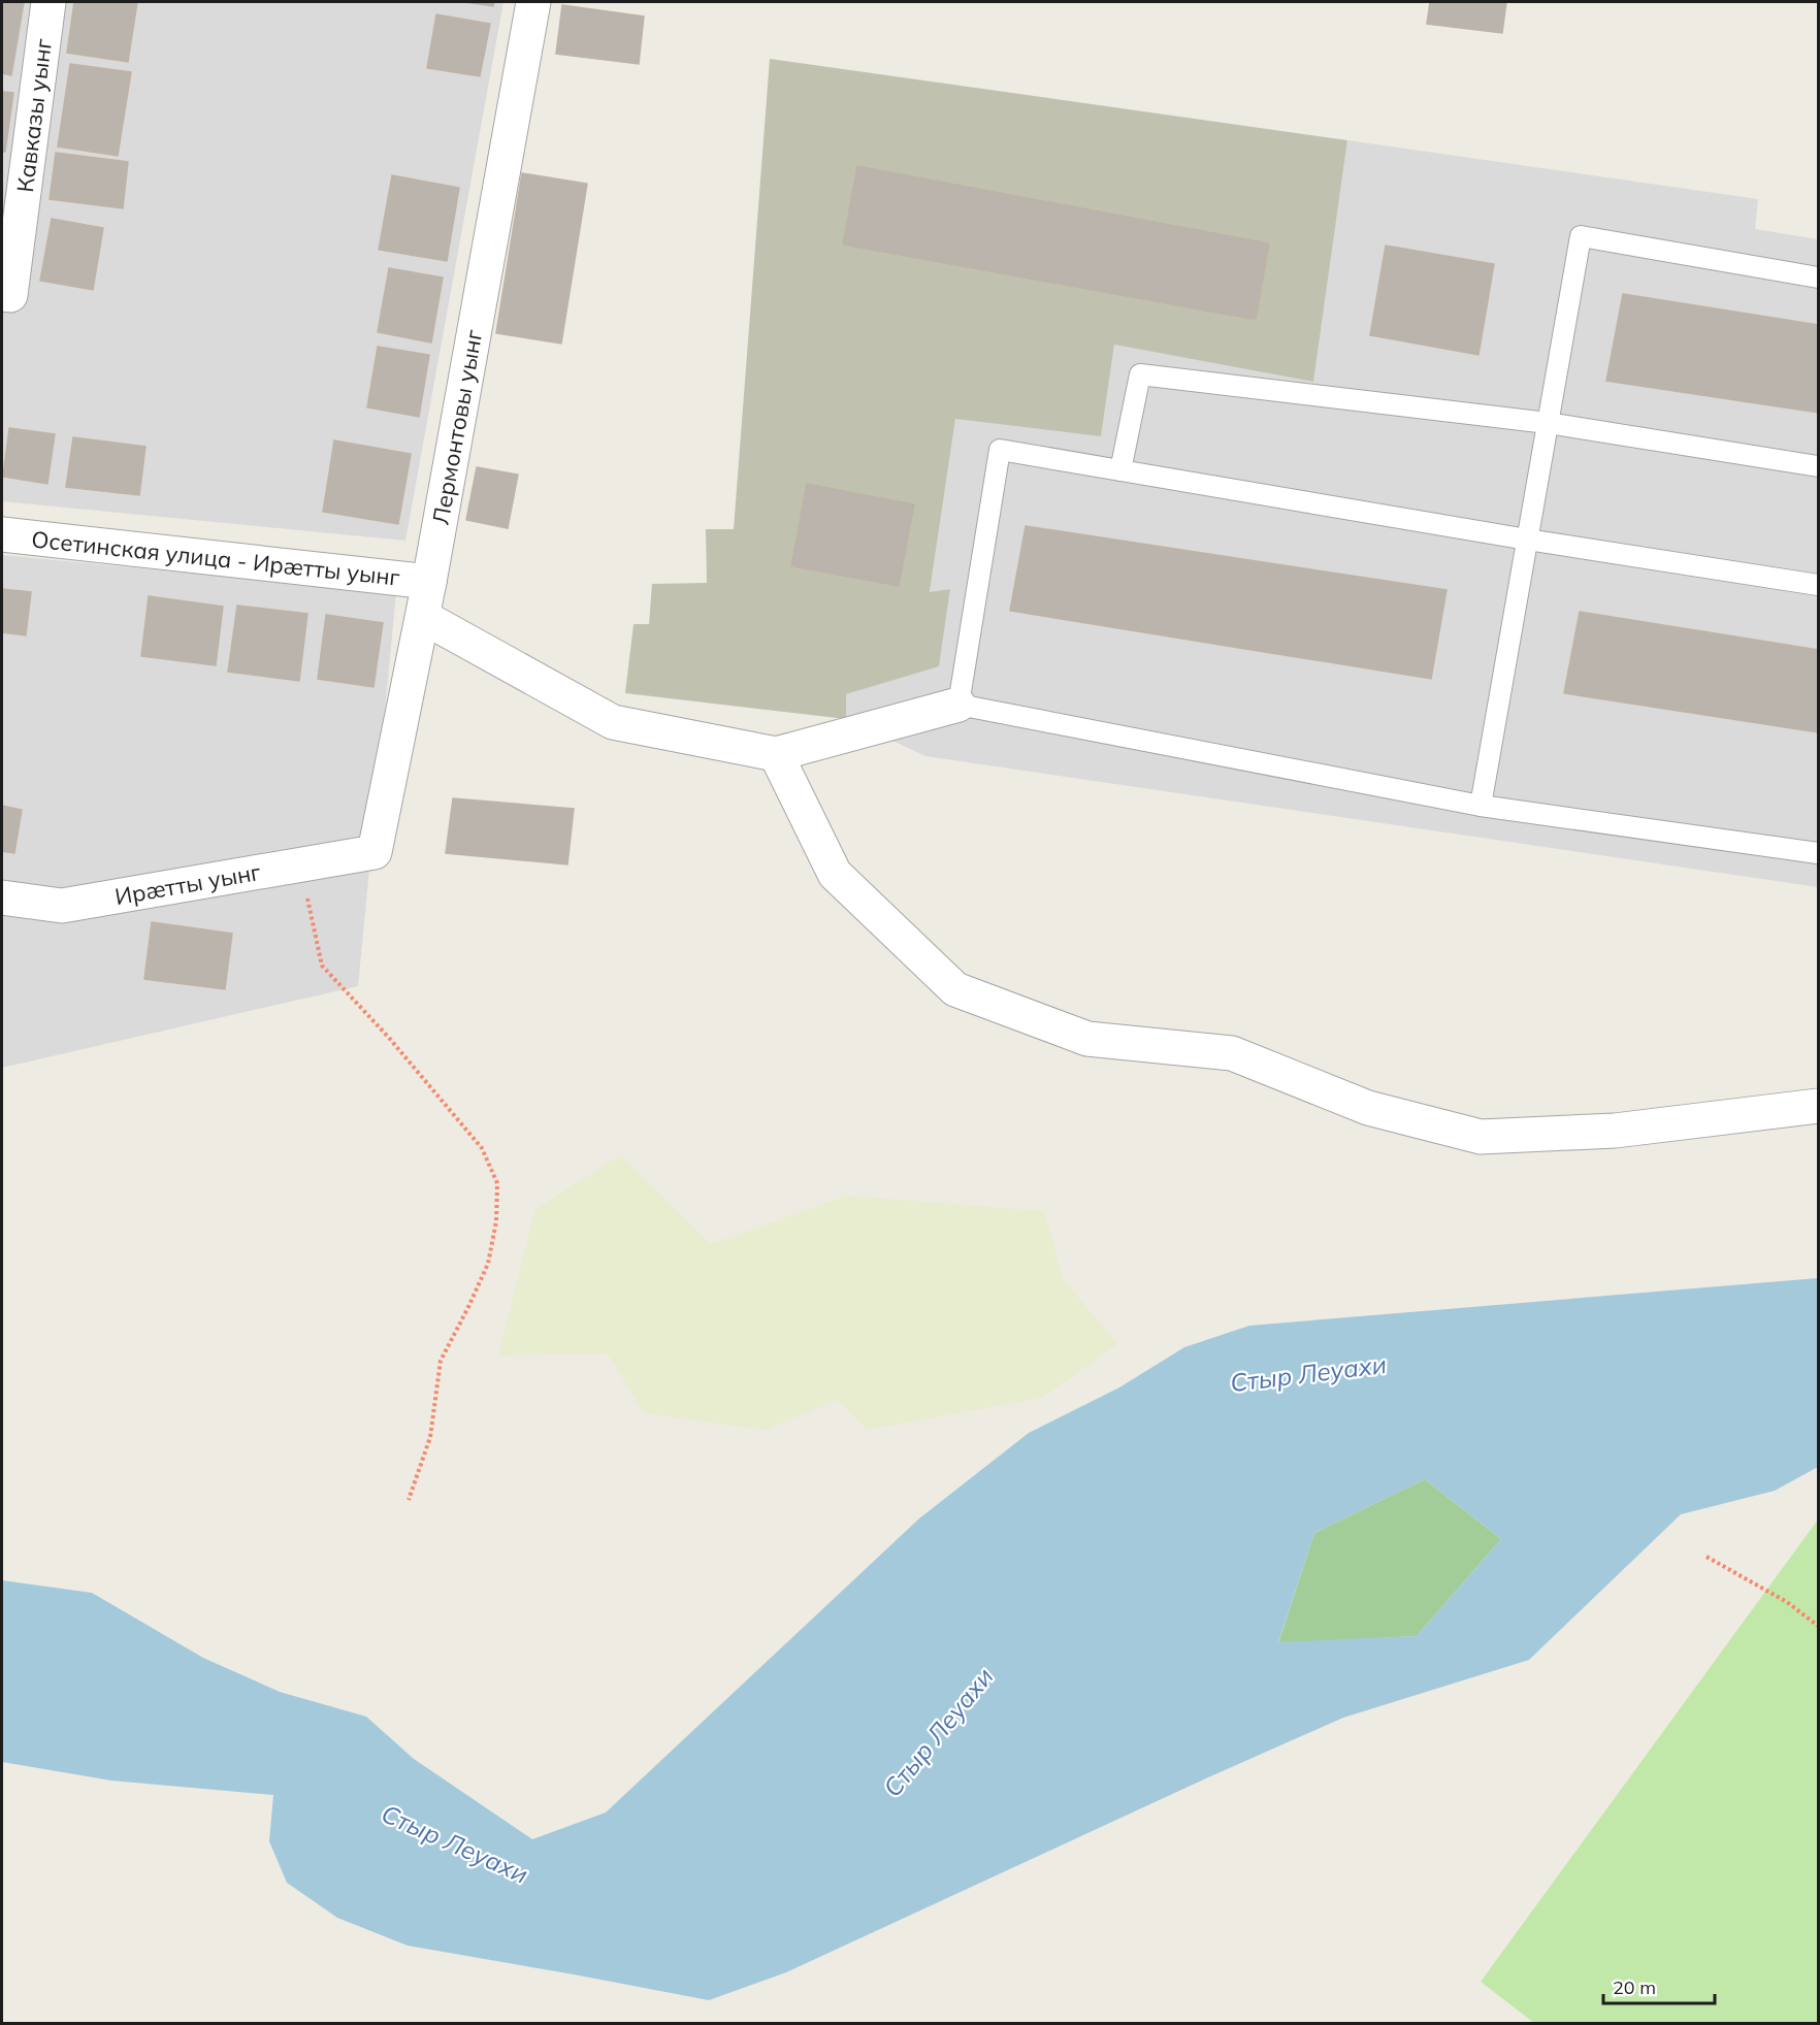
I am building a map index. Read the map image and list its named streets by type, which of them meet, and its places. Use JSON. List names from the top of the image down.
{
  "streets": {
    "street": [
      "Кавказы уынг",
      "Лермонтовы уынг",
      "Осетинская улица - Ирæтты уынг",
      "Ирæтты уынг"
    ]
  },
  "crossings": [
    ["Лермонтовы уынг", "Осетинская улица - Ирæтты уынг"],
    ["Лермонтовы уынг", "Ирæтты уынг"]
  ],
  "water": ["Стыр Леуахи"],
  "scale_bar": "20 m"
}
